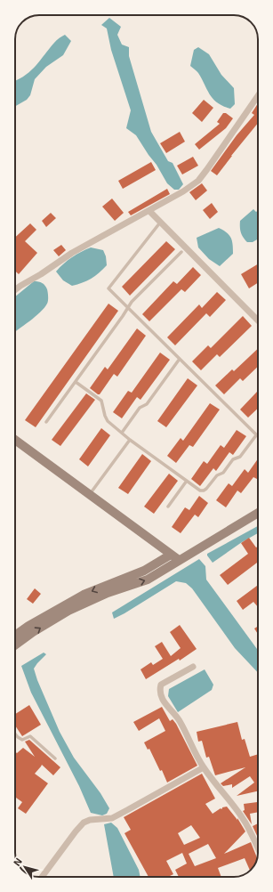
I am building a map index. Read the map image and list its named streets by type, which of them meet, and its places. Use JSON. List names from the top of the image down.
{
  "north": "top left"
}
